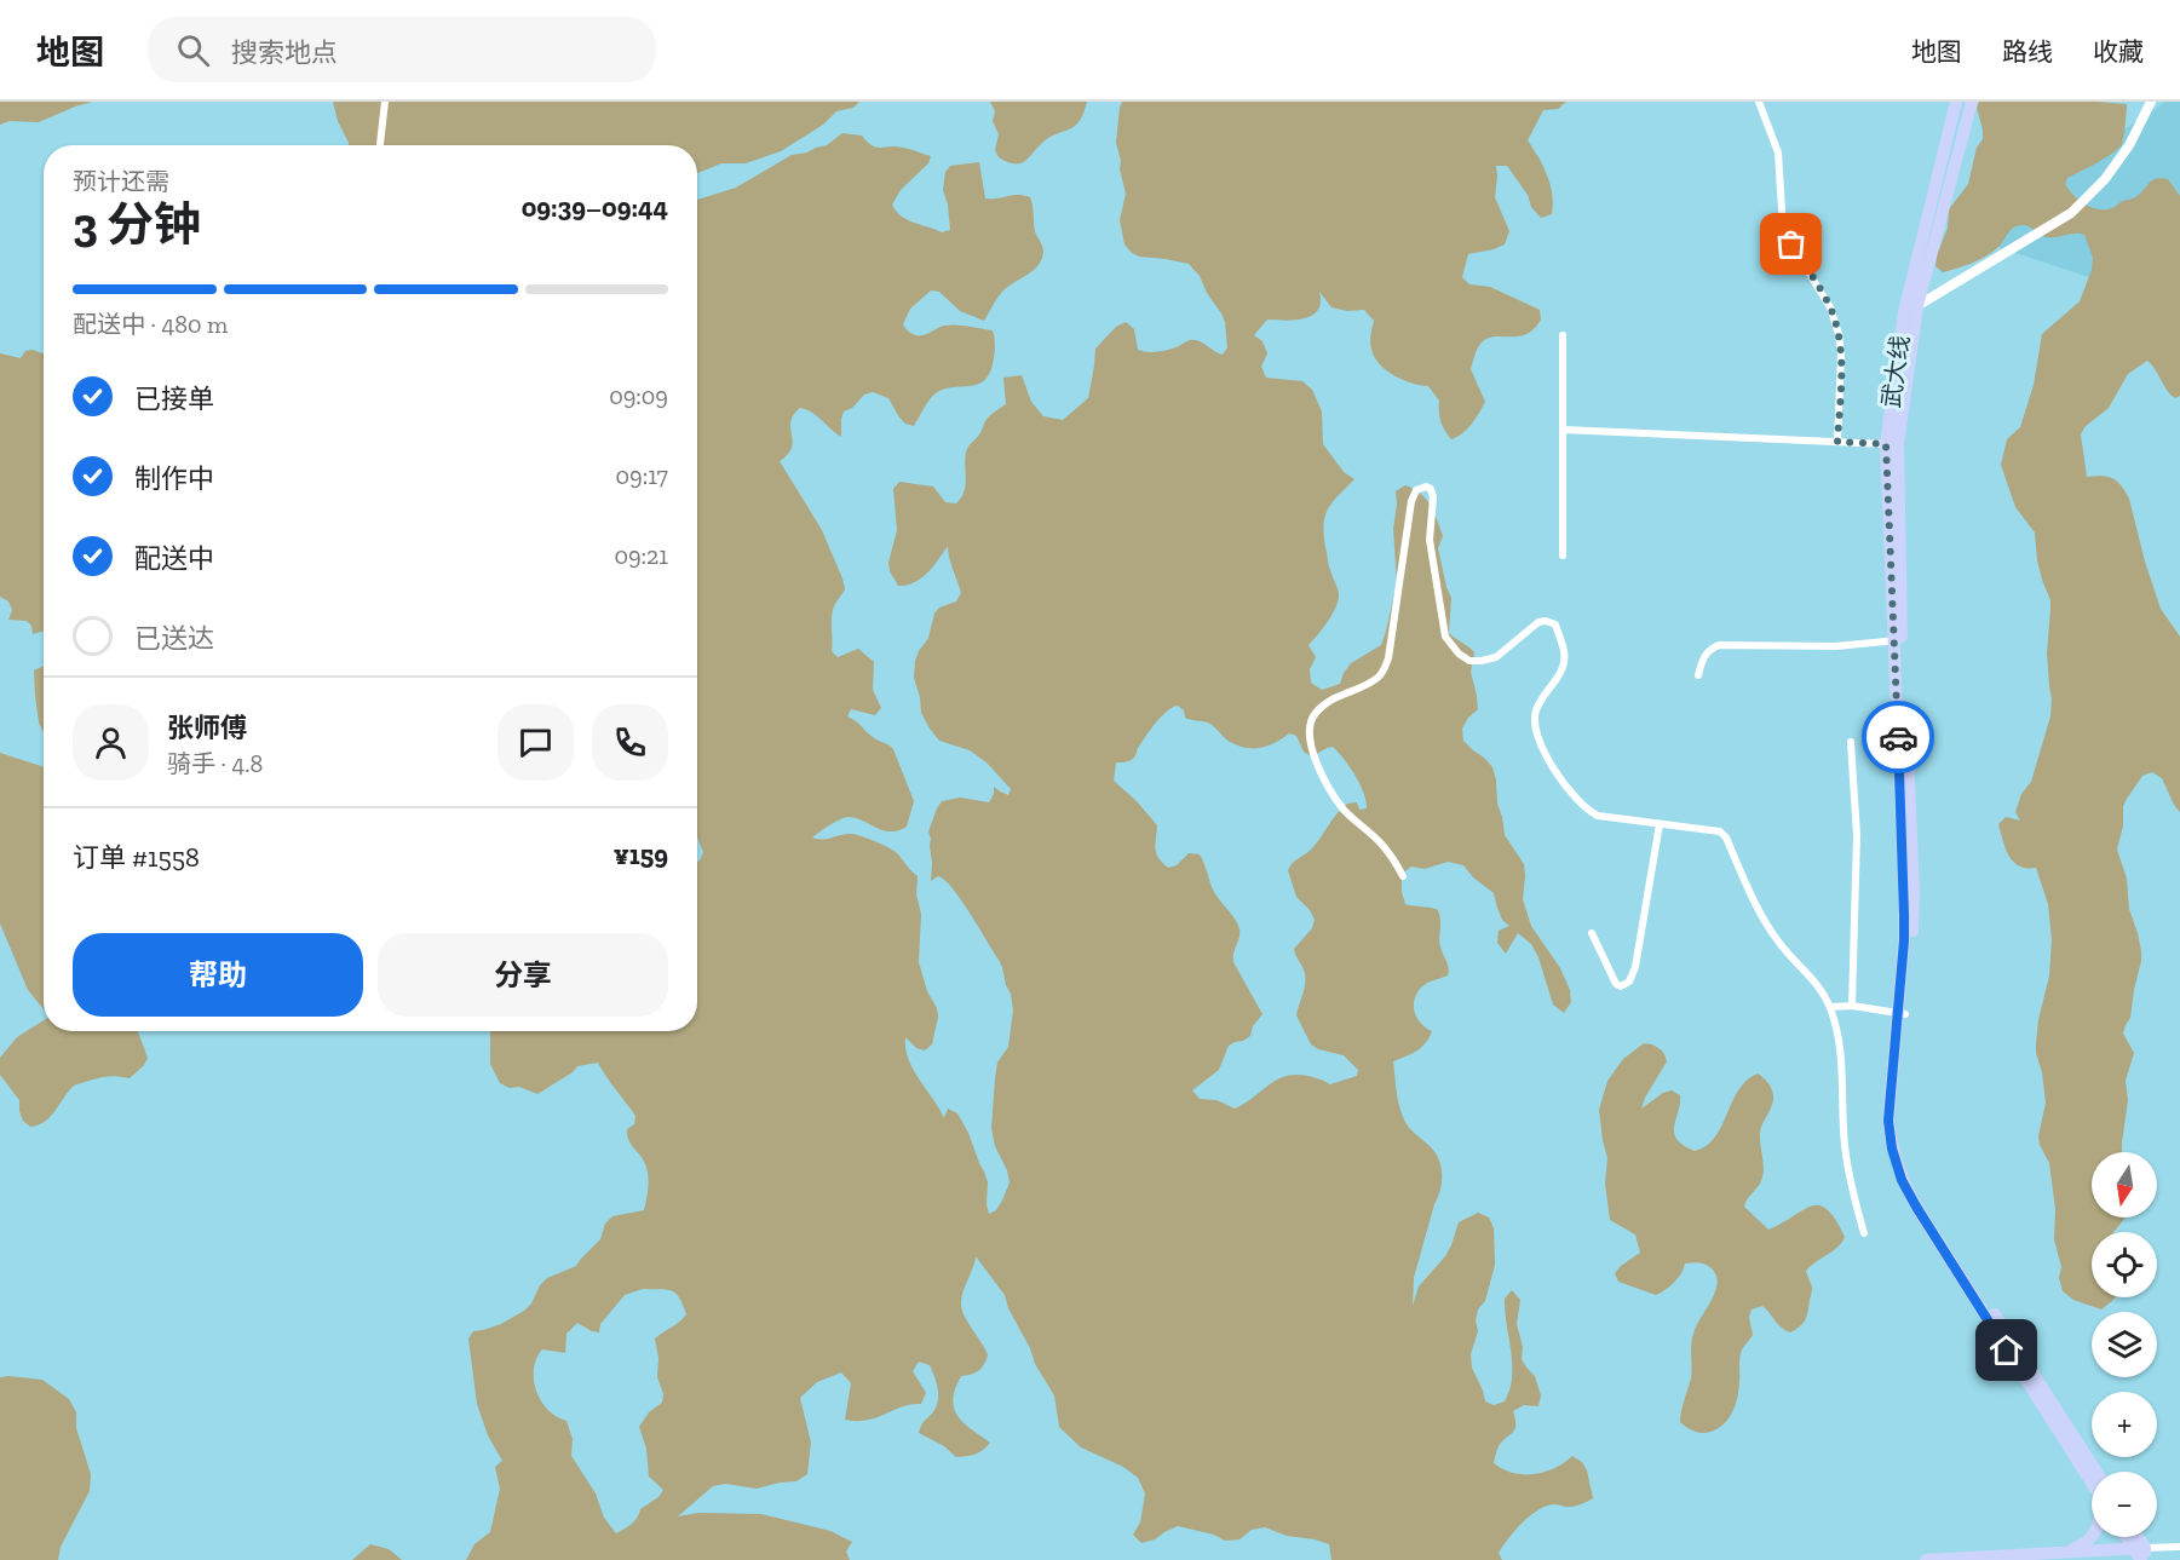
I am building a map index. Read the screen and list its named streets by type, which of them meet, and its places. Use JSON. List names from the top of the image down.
{
  "streets": {
    "highway": ["武大线"]
  },
  "north": "bottom",
  "page": {
    "header": "地图",
    "search": "搜索地点",
    "nav": ["地图", "路线", "收藏"],
    "heading": ["3 分钟", "预计还需", "09:39–09:44"],
    "panel": [
      "张师傅",
      "骑手 · 4.8",
      "订单 #1558",
      "¥159"
    ],
    "bar": "配送中 · 480 m",
    "list": [
      ["已接单", "09:09"],
      ["制作中", "09:17"],
      ["配送中", "09:21"],
      "已送达"
    ],
    "buttons": ["帮助", "分享"],
    "map_buttons": ["+", "−"]
  }
}
